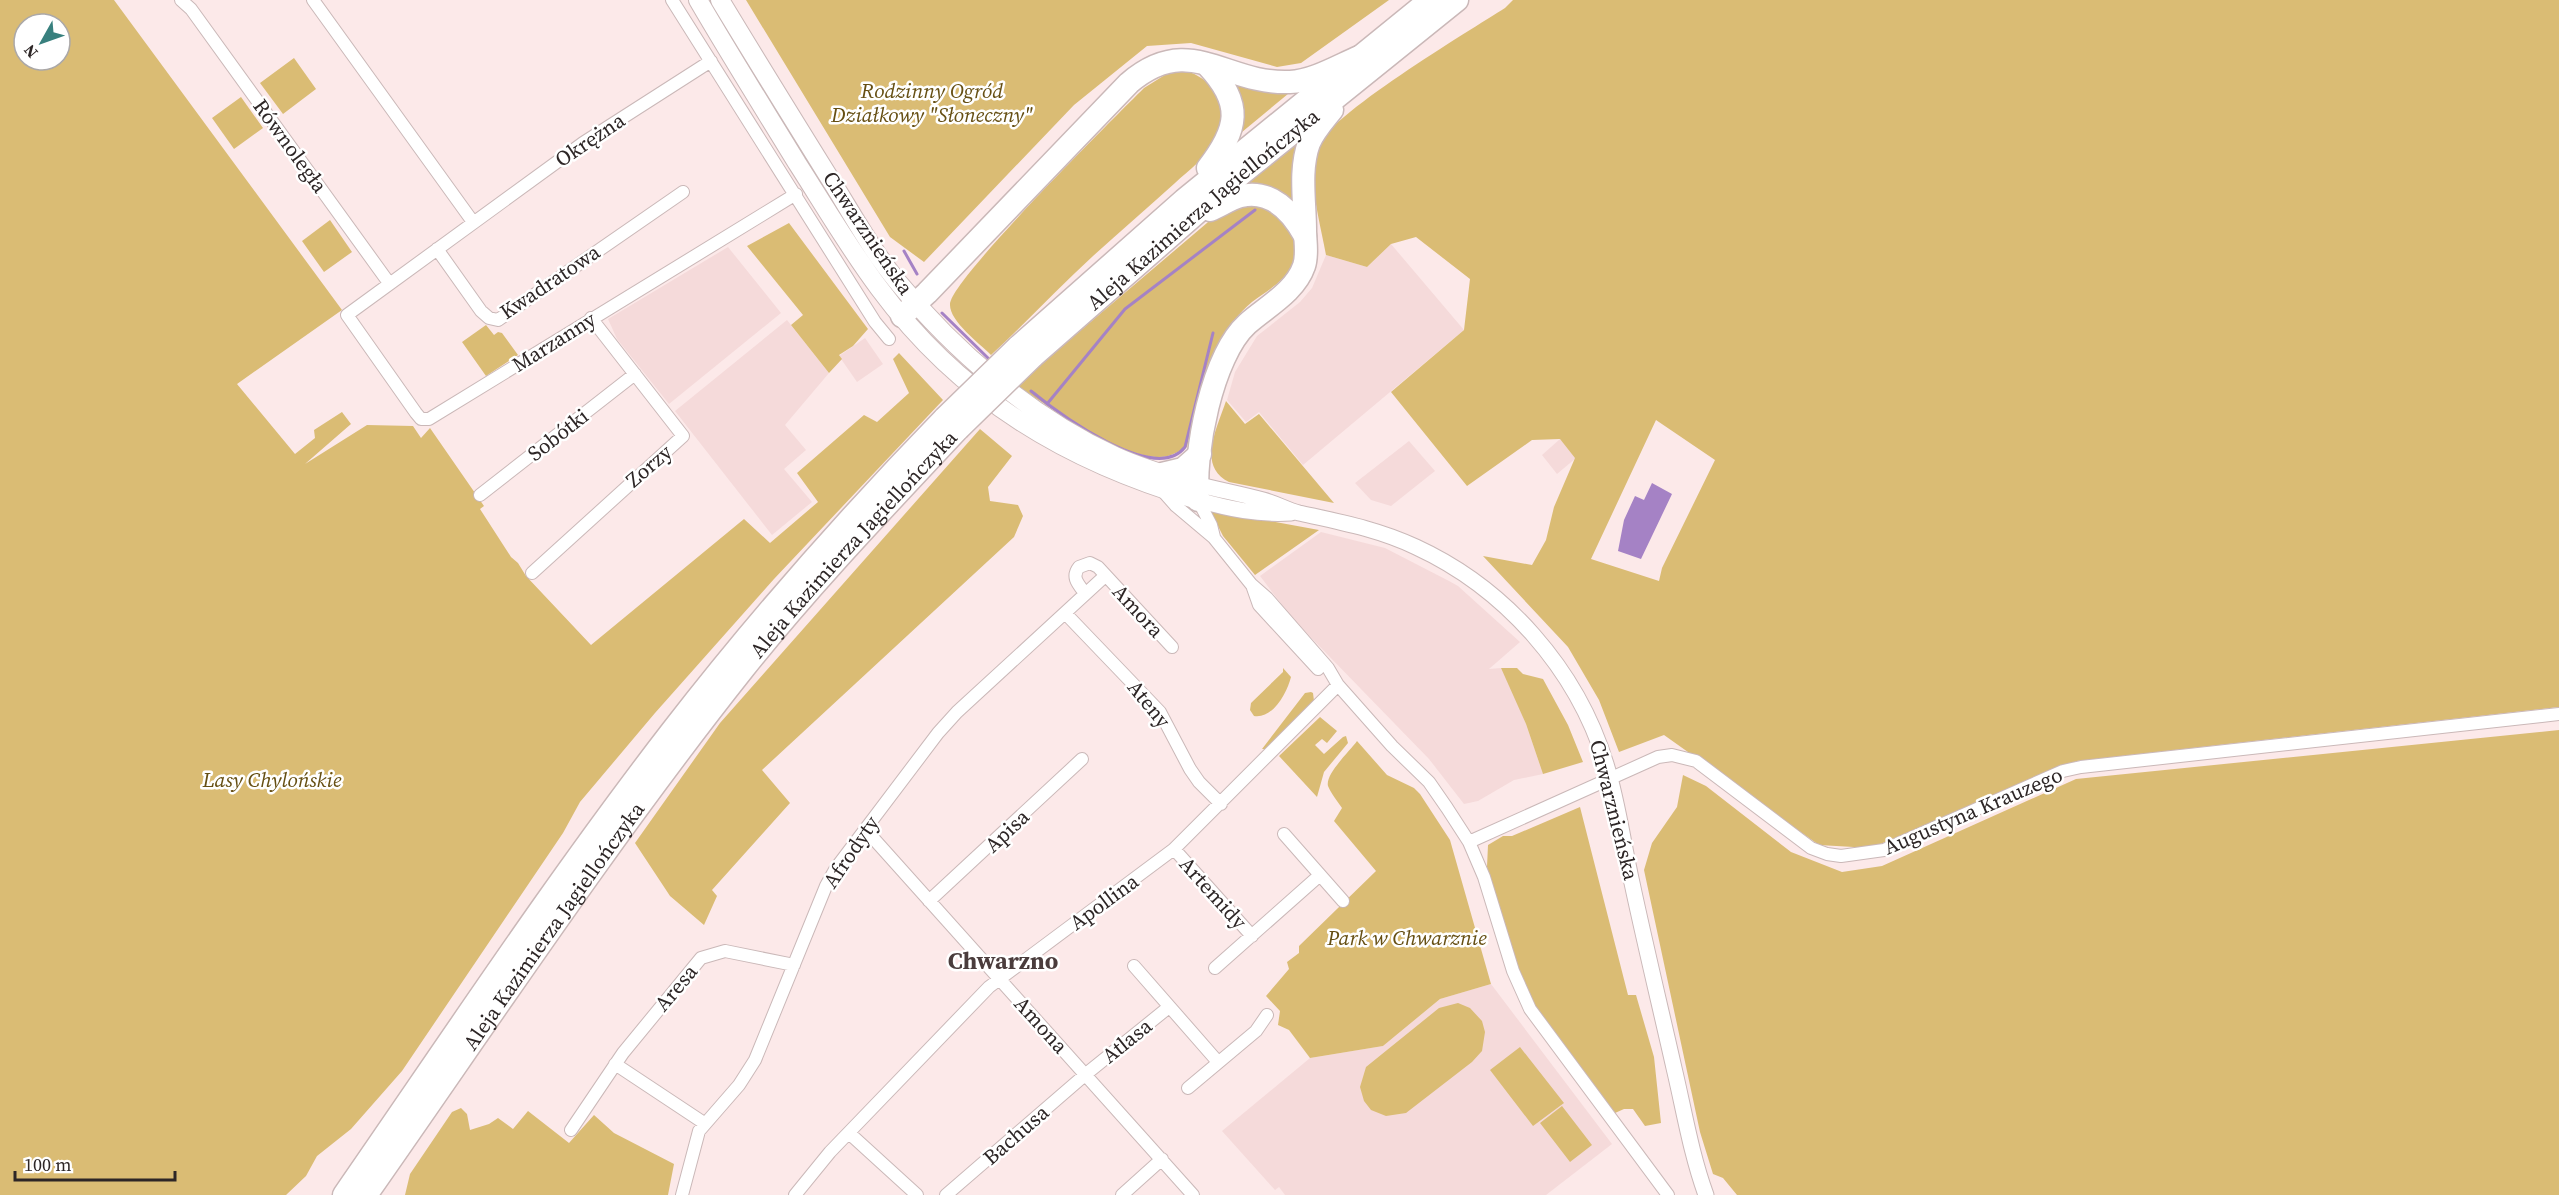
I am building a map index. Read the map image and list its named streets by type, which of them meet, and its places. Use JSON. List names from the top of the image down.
{
  "streets": {
    "highway": ["Aleja Kazimierza Jagiellończyka"],
    "main road": ["Chwarznieńska"],
    "street": [
      "Okrężna",
      "Równoległa",
      "Kwadratowa",
      "Marzanny",
      "Sobótki",
      "Zorzy",
      "Amora",
      "Ateny",
      "Augustyna Krauzego",
      "Apisa",
      "Afrodyty",
      "Artemidy",
      "Apollina",
      "Aresa",
      "Amona",
      "Atlasa",
      "Bachusa"
    ]
  },
  "crossings": [
    ["Okrężna", "Równoległa"],
    ["Okrężna", "Chwarznieńska"],
    ["Okrężna", "Kwadratowa"],
    ["Okrężna", "Marzanny"],
    ["Chwarznieńska", "Marzanny"],
    ["Chwarznieńska", "Augustyna Krauzego"],
    ["Chwarznieńska", "Apollina"],
    ["Marzanny", "Zorzy"],
    ["Sobótki", "Zorzy"],
    ["Amora", "Afrodyty"],
    ["Ateny", "Afrodyty"],
    ["Ateny", "Apollina"],
    ["Apisa", "Amona"],
    ["Afrodyty", "Aresa"],
    ["Afrodyty", "Amona"],
    ["Artemidy", "Apollina"],
    ["Apollina", "Amona"],
    ["Amona", "Atlasa"],
    ["Amona", "Bachusa"],
    ["Atlasa", "Bachusa"]
  ],
  "districts": ["Chwarzno"],
  "parks": ["Rodzinny Ogród Działkowy \"Słoneczny\"", "Lasy Chylońskie", "Park w Chwarznie"],
  "scale_bar": "100 m",
  "north": "bottom left"
}
